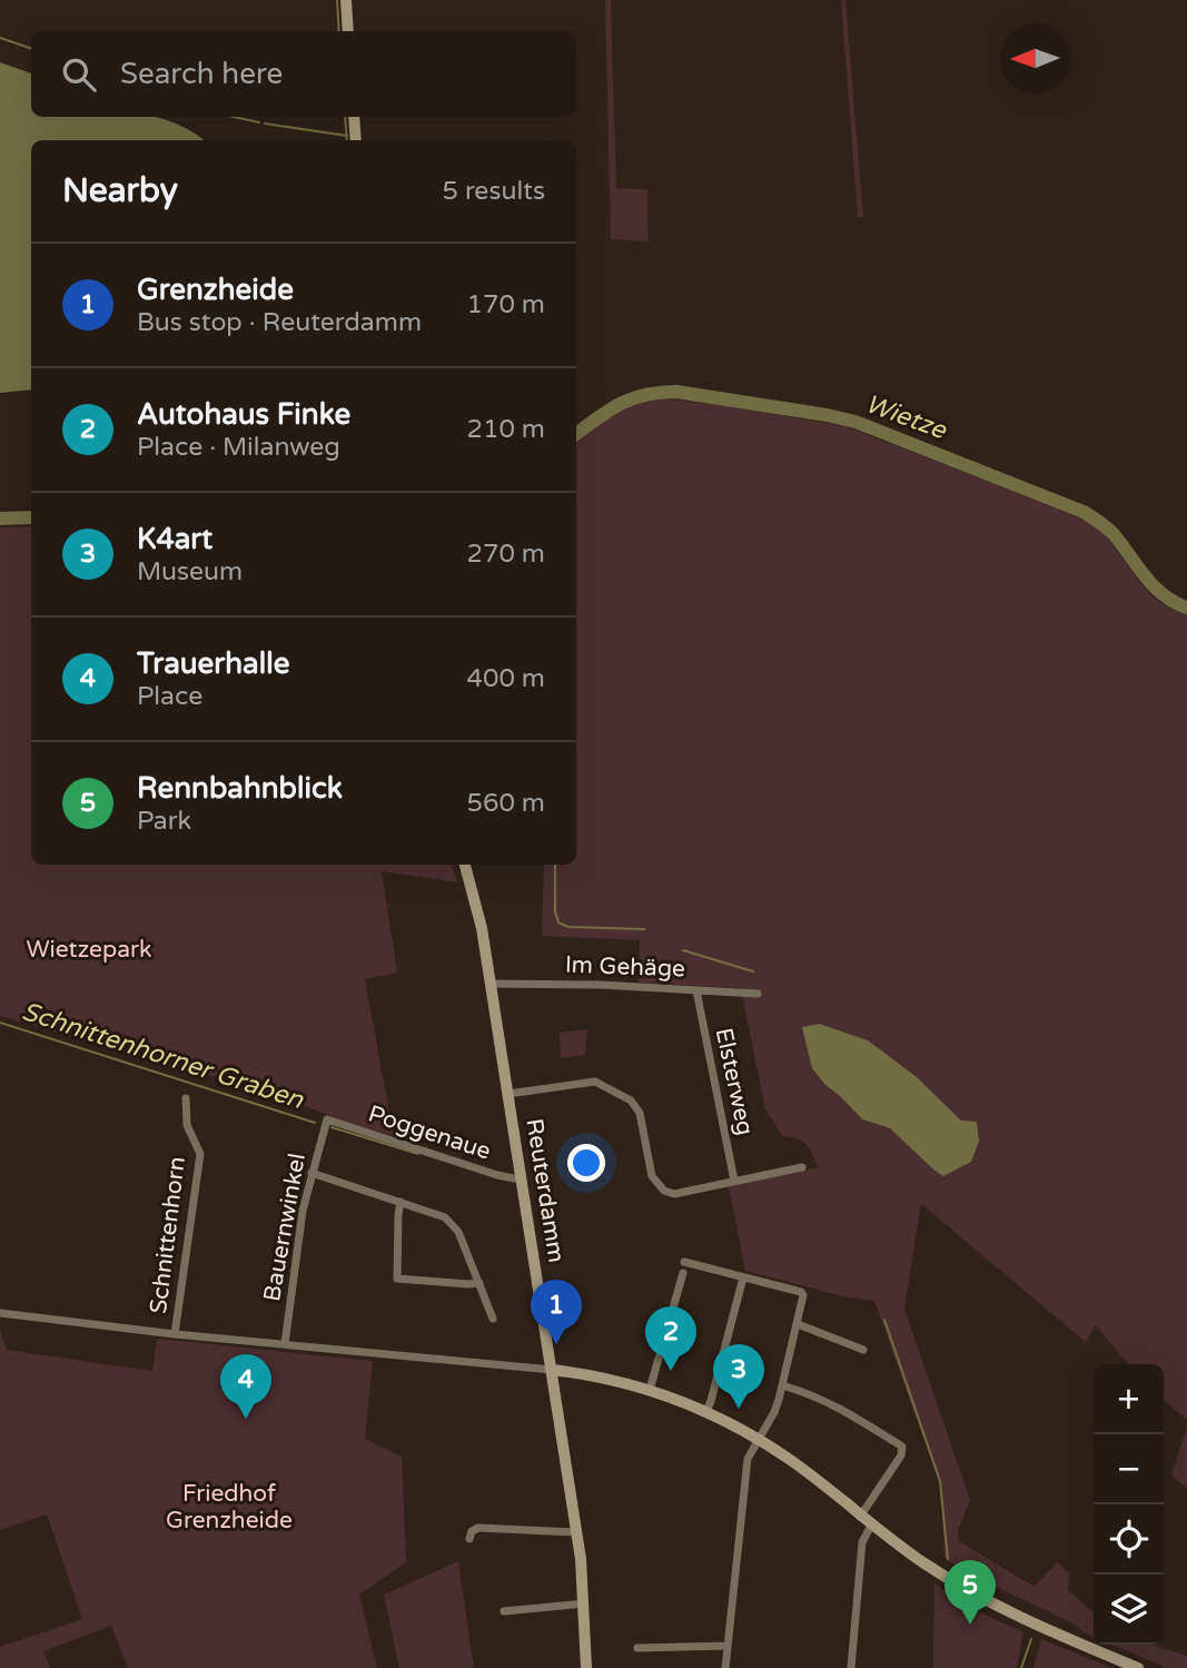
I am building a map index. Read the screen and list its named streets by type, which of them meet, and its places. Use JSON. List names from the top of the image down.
{
  "streets": {
    "street": [
      "Im Gehäge",
      "Elsterweg",
      "Poggenaue",
      "Reuterdamm",
      "Bauernwinkel",
      "Schnittenhorn"
    ]
  },
  "crossings": [
    ["Im Gehäge", "Elsterweg"],
    ["Im Gehäge", "Reuterdamm"],
    ["Poggenaue", "Reuterdamm"],
    ["Poggenaue", "Bauernwinkel"]
  ],
  "water": ["Wietze", "Schnittenhorner Graben"],
  "parks": ["Wietzepark", "Friedhof Grenzheide"],
  "north": "left",
  "page": {
    "search": "Search here",
    "heading": ["Nearby", "5 results"],
    "list": [
      {
        "mark": "1",
        "name": "Grenzheide",
        "note": "Bus stop · Reuterdamm",
        "value": "170 m"
      },
      {
        "mark": "2",
        "name": "Autohaus Finke",
        "note": "Place · Milanweg",
        "value": "210 m"
      },
      {
        "mark": "3",
        "name": "K4art",
        "note": "Museum",
        "value": "270 m"
      },
      {
        "mark": "4",
        "name": "Trauerhalle",
        "note": "Place",
        "value": "400 m"
      },
      {
        "mark": "5",
        "name": "Rennbahnblick",
        "note": "Park",
        "value": "560 m"
      }
    ],
    "pins": [
      "1",
      "2",
      "3",
      "4",
      "5"
    ],
    "map_buttons": ["+", "−"]
  }
}
